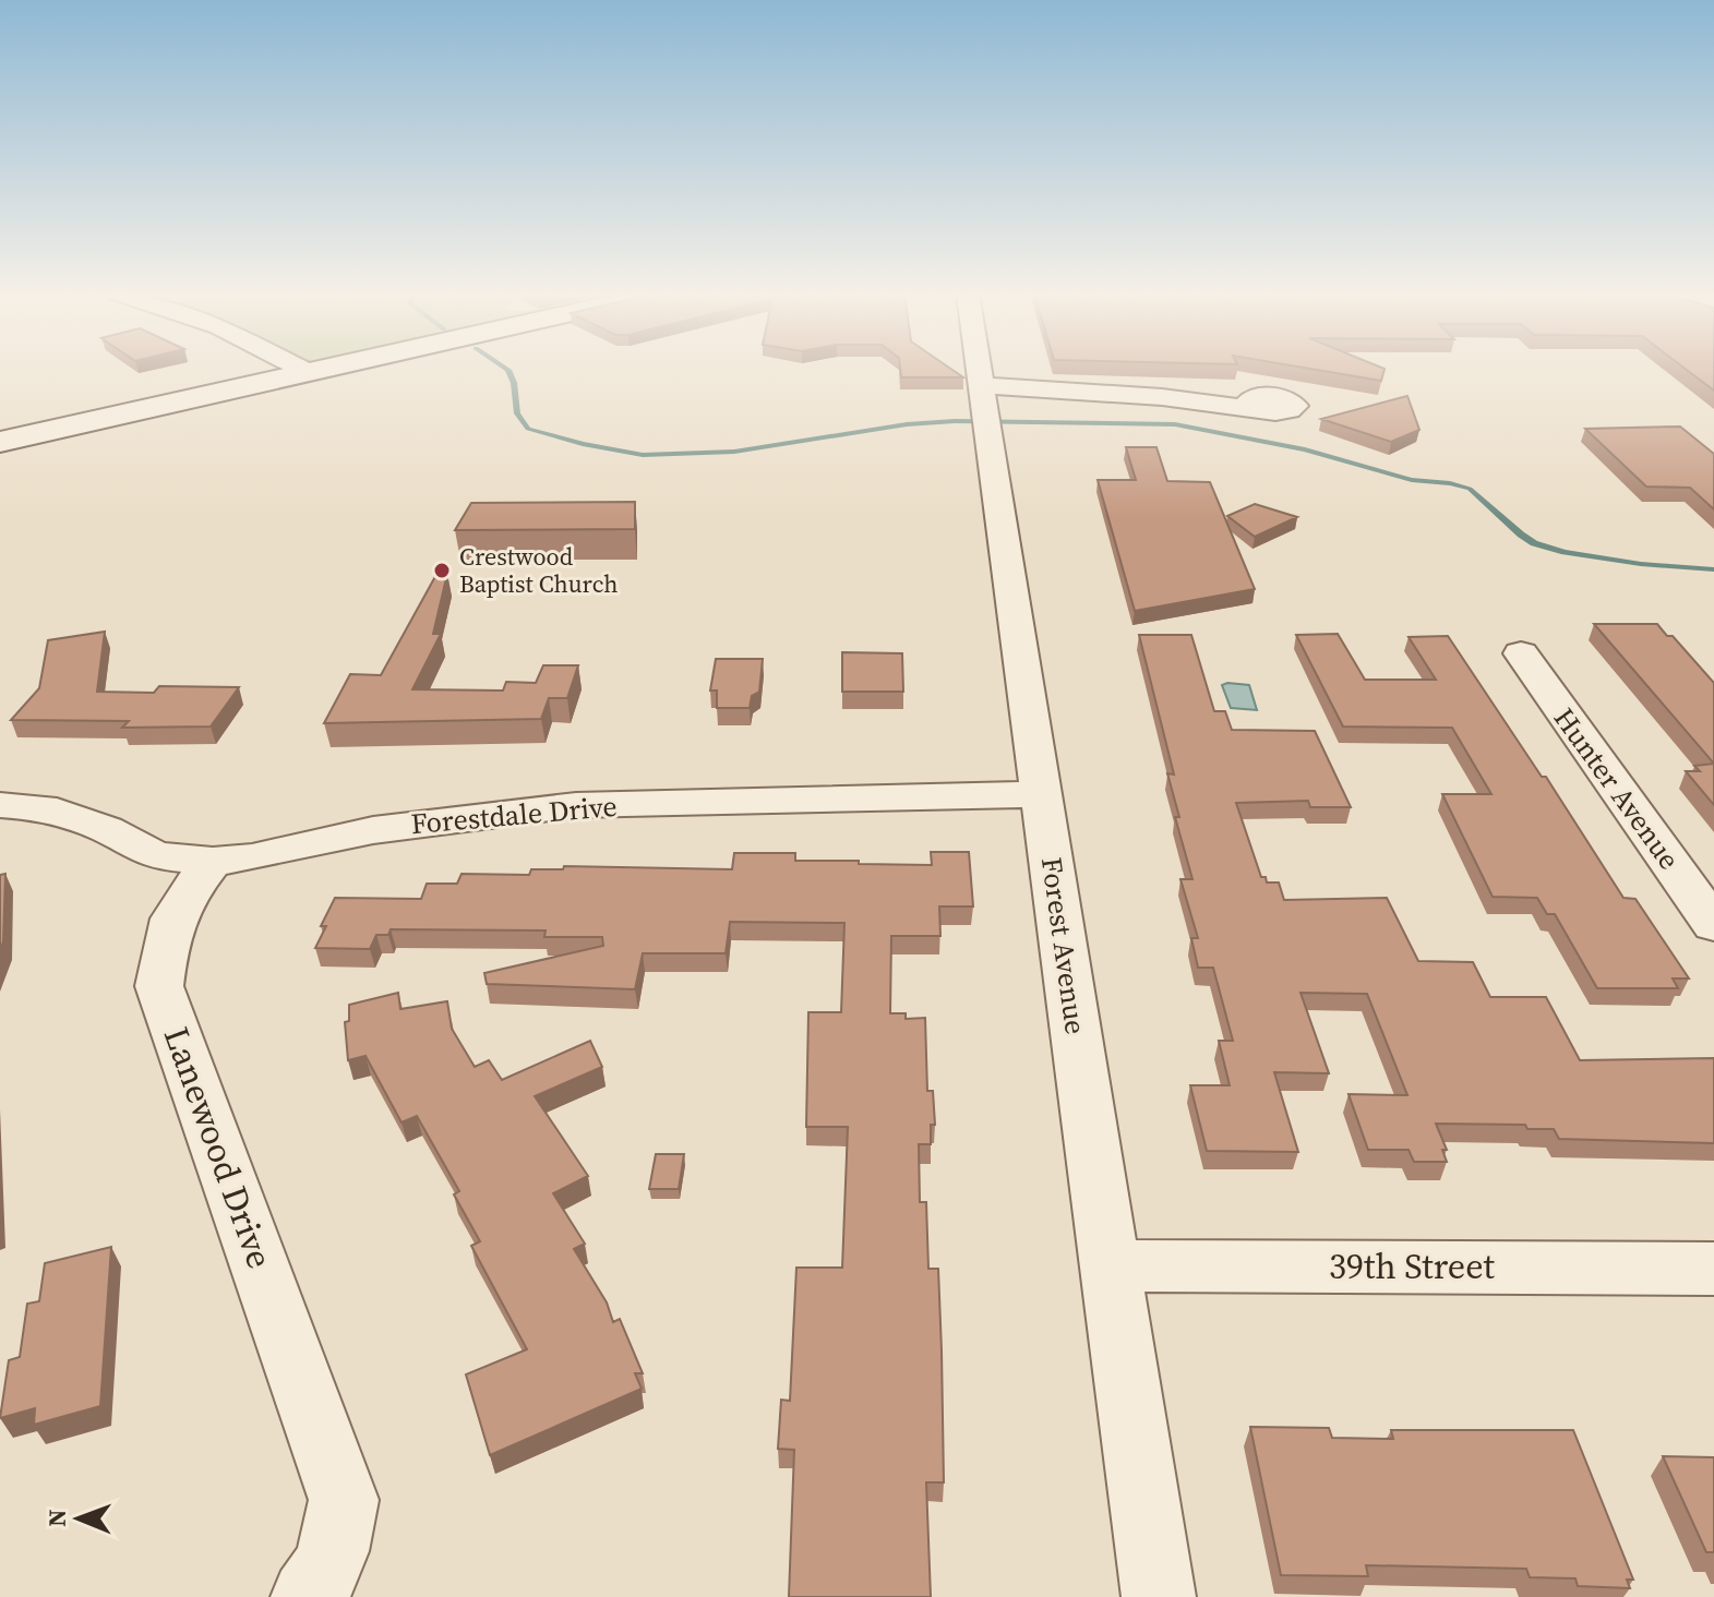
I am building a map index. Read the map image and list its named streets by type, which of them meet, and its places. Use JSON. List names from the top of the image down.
{
  "streets": {
    "street": [
      "Hunter Avenue",
      "Forestdale Drive",
      "Forest Avenue",
      "Lanewood Drive",
      "39th Street"
    ]
  },
  "crossings": [
    ["Forestdale Drive", "Forest Avenue"],
    ["Forestdale Drive", "Lanewood Drive"],
    ["Forest Avenue", "39th Street"]
  ],
  "places": ["Crestwood Baptist Church"],
  "north": "left"
}
